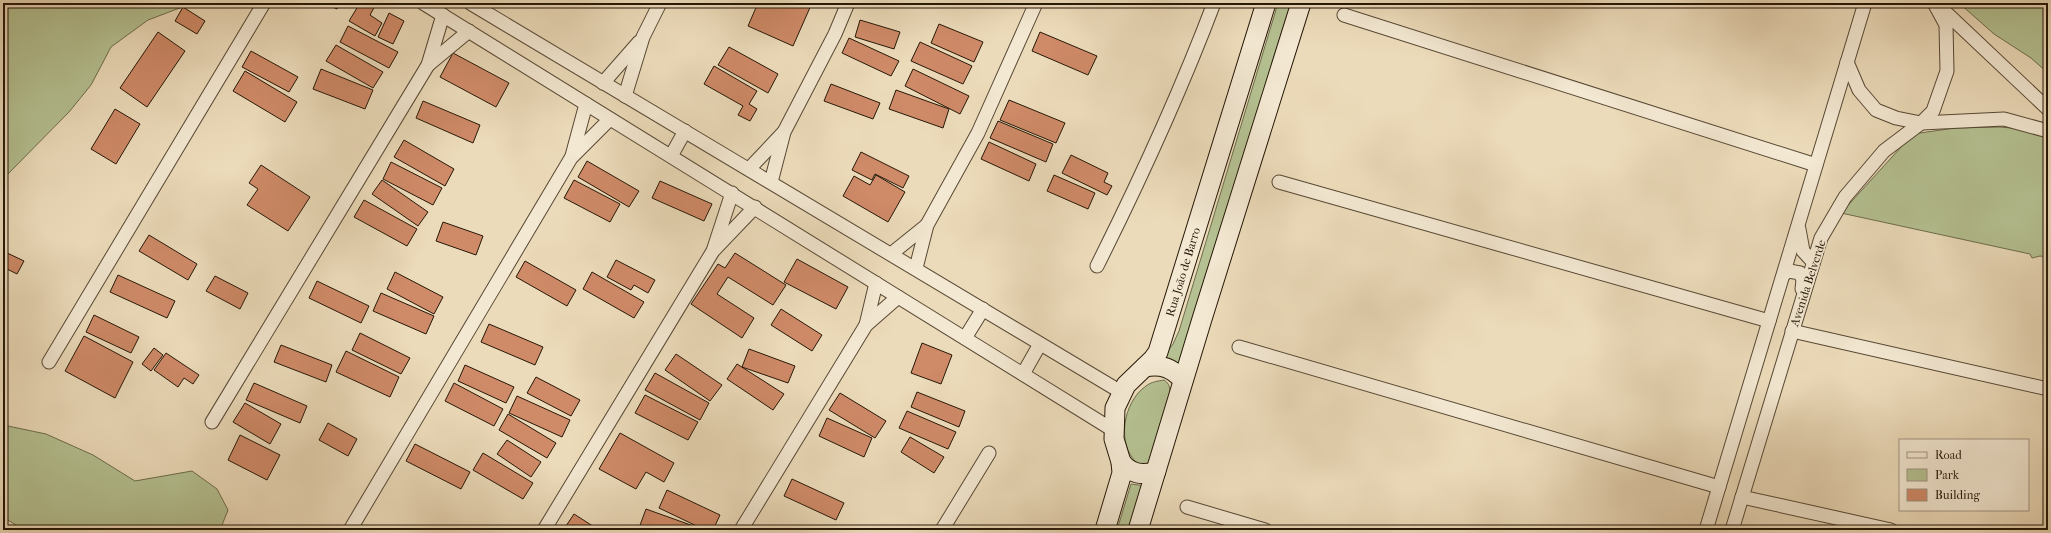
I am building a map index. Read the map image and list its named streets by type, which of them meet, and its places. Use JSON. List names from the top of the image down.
{
  "streets": {
    "street": ["Rua João de Barro", "Avenida Belverde"]
  },
  "legend": ["Road", "Park", "Building"]
}
